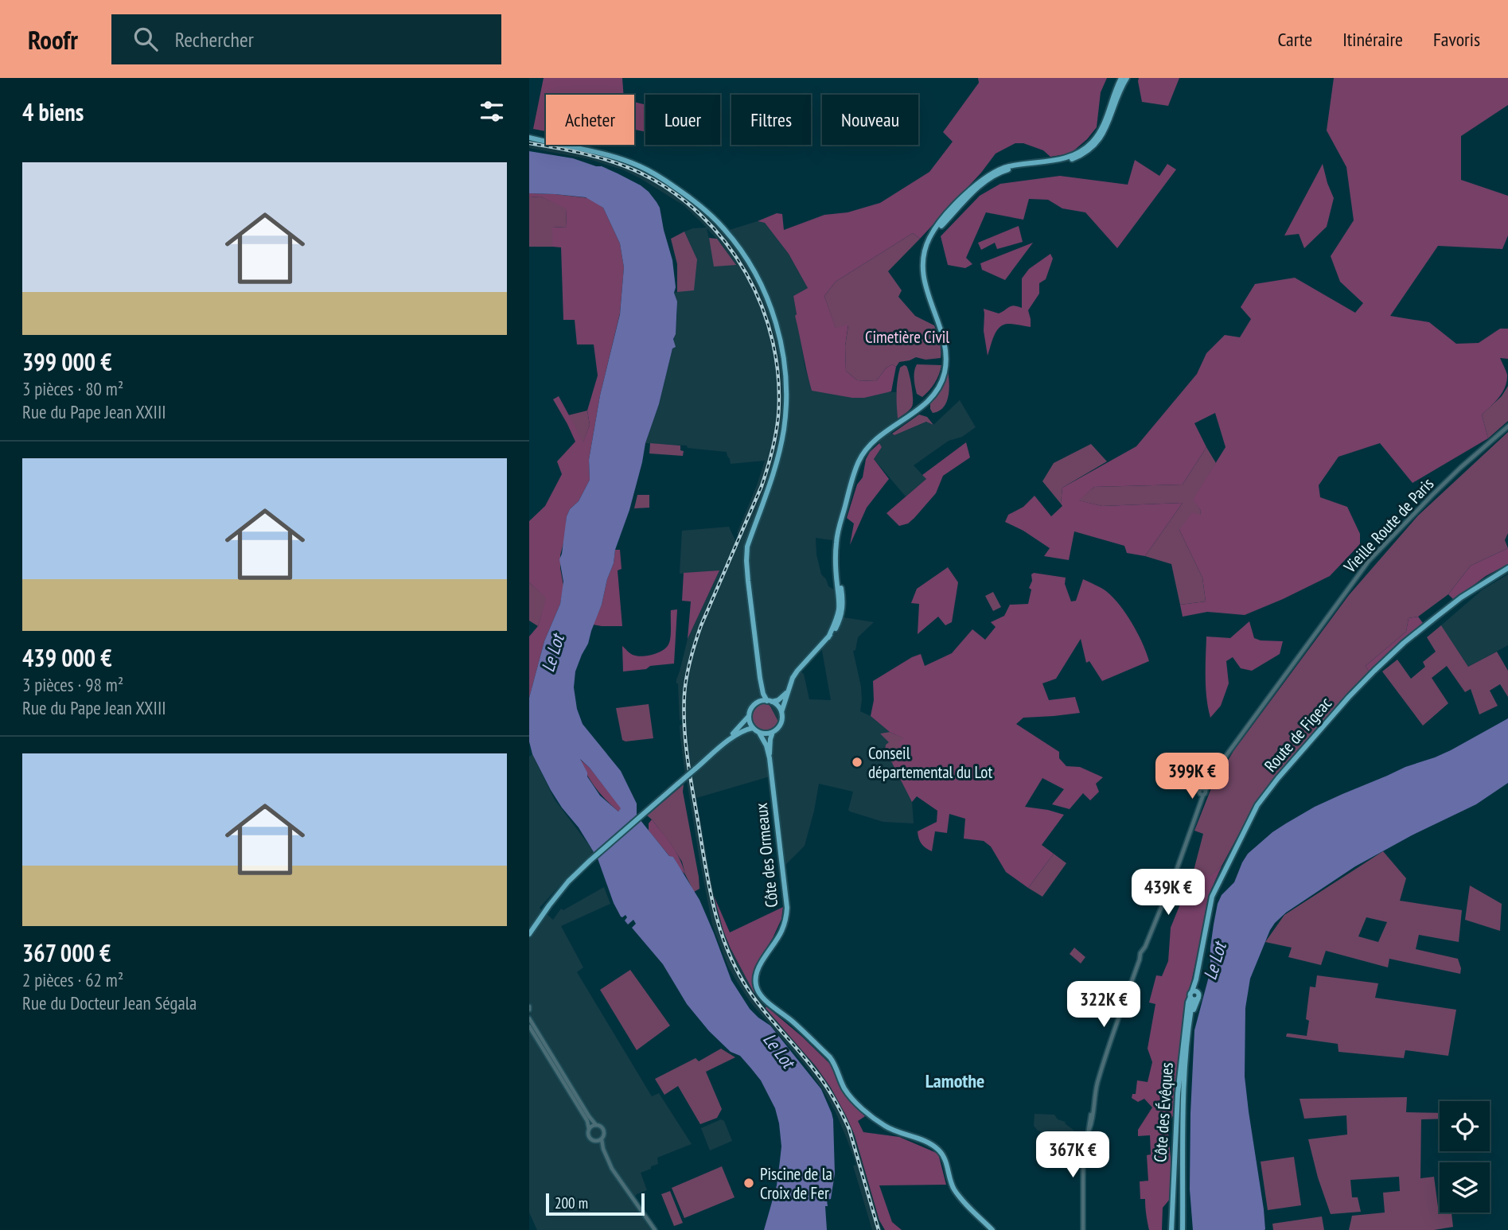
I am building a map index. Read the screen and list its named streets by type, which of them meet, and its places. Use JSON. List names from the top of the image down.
{
  "streets": {
    "main road": ["Route de Figeac", "Côte des Ormeaux", "Côte des Évêques"],
    "street": ["Vieille Route de Paris"]
  },
  "crossings": [
    ["Route de Figeac", "Côte des Évêques"]
  ],
  "districts": ["Lamothe"],
  "water": ["Le Lot"],
  "parks": ["Cimetière Civil"],
  "places": ["Conseil départemental du Lot", "Piscine de la Croix de Fer"],
  "scale_bar": "200 m",
  "page": {
    "header": "Roofr",
    "search": "Rechercher",
    "nav": ["Carte", "Itinéraire", "Favoris"],
    "heading": "4 biens",
    "chip": [
      "Acheter",
      "Louer",
      "Filtres",
      "Nouveau"
    ],
    "list": [
      {
        "name": "399 000 €",
        "note": "3 pièces · 80 m² · Rue du Pape Jean XXIII"
      },
      {
        "name": "439 000 €",
        "note": "3 pièces · 98 m² · Rue du Pape Jean XXIII"
      },
      {
        "name": "367 000 €",
        "note": "2 pièces · 62 m² · Rue du Docteur Jean Ségala"
      }
    ],
    "price": [
      "399K €",
      "439K €",
      "322K €",
      "367K €"
    ],
    "scale": "200 m"
  }
}
